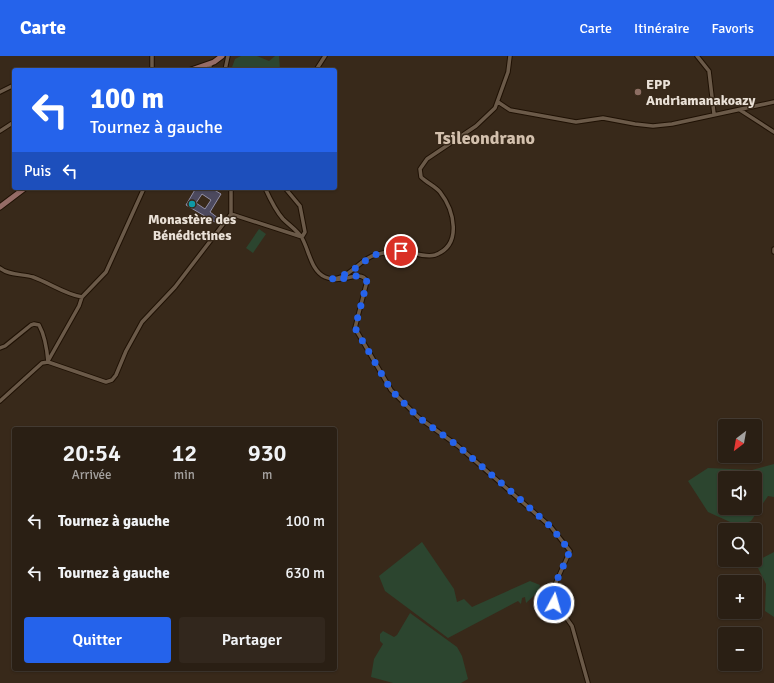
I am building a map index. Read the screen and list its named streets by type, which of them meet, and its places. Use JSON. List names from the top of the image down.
{
  "districts": ["Tsileondrano"],
  "places": ["EPP Andriamanakoazy", "Monastère des Bénédictines"],
  "north": "bottom left",
  "page": {
    "header": "Carte",
    "nav": ["Carte", "Itinéraire", "Favoris"],
    "turn": ["100 m", "Tournez à gauche"],
    "then": "Puis",
    "map_buttons": ["+", "−"],
    "eta": [
      "20:54",
      "Arrivée",
      "12",
      "min",
      "930",
      "m"
    ],
    "list": [
      {
        "name": "Tournez à gauche",
        "value": "100 m"
      },
      {
        "name": "Tournez à gauche",
        "value": "630 m"
      }
    ],
    "buttons": ["Quitter", "Partager"]
  }
}
